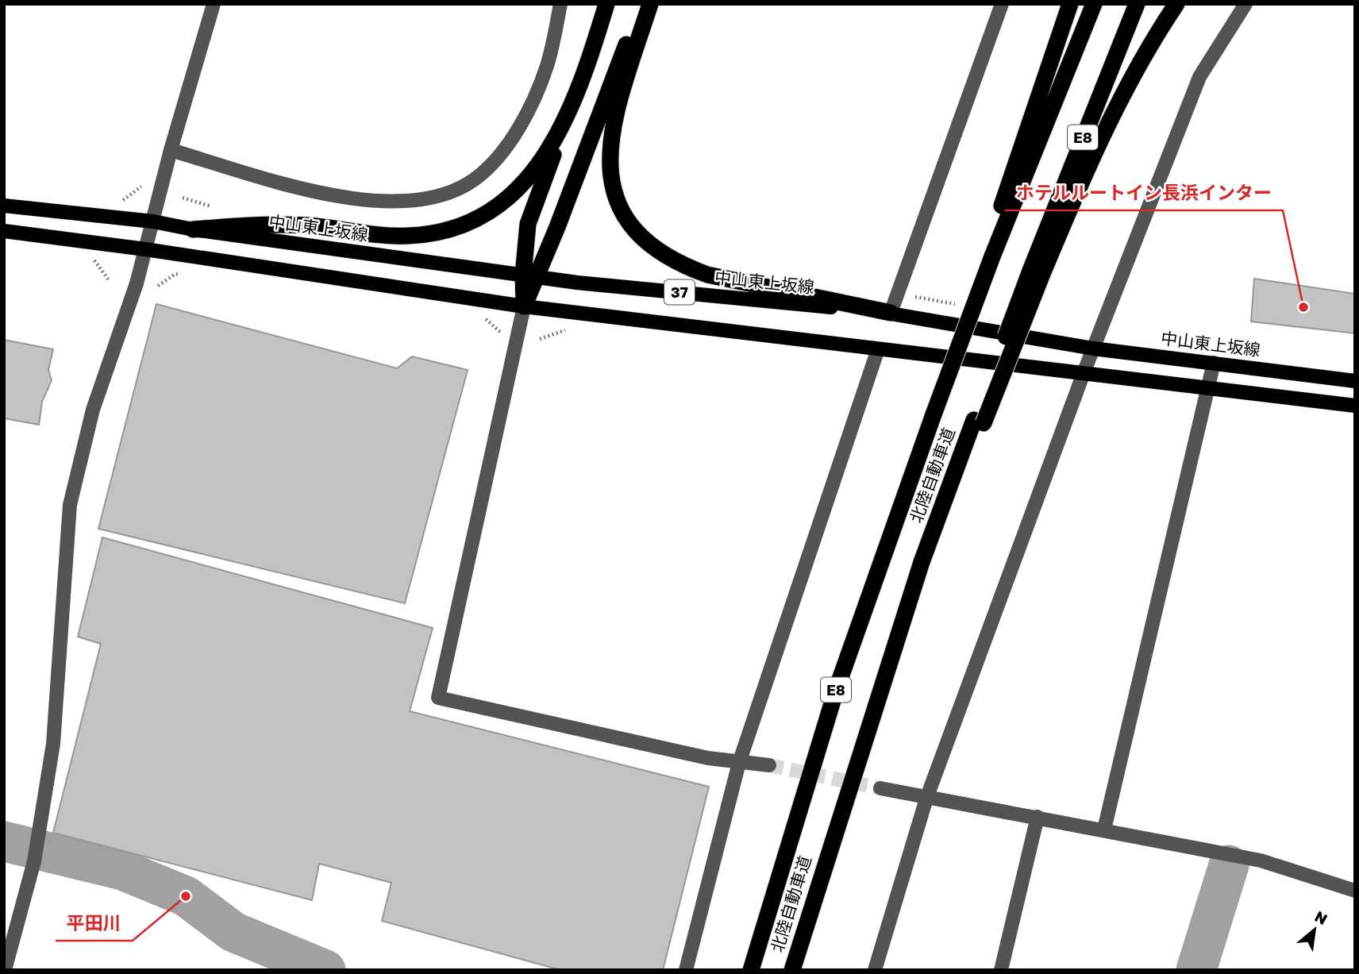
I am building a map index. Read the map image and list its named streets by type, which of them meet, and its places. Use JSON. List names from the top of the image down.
{
  "streets": {
    "highway": ["E8", "北陸自動車道"],
    "main road": ["中山東上坂線", "37"]
  },
  "crossings": [
    ["E8", "北陸自動車道"]
  ],
  "places": ["ホテルルートイン長浜インター", "平田川"],
  "north": "top right"
}
